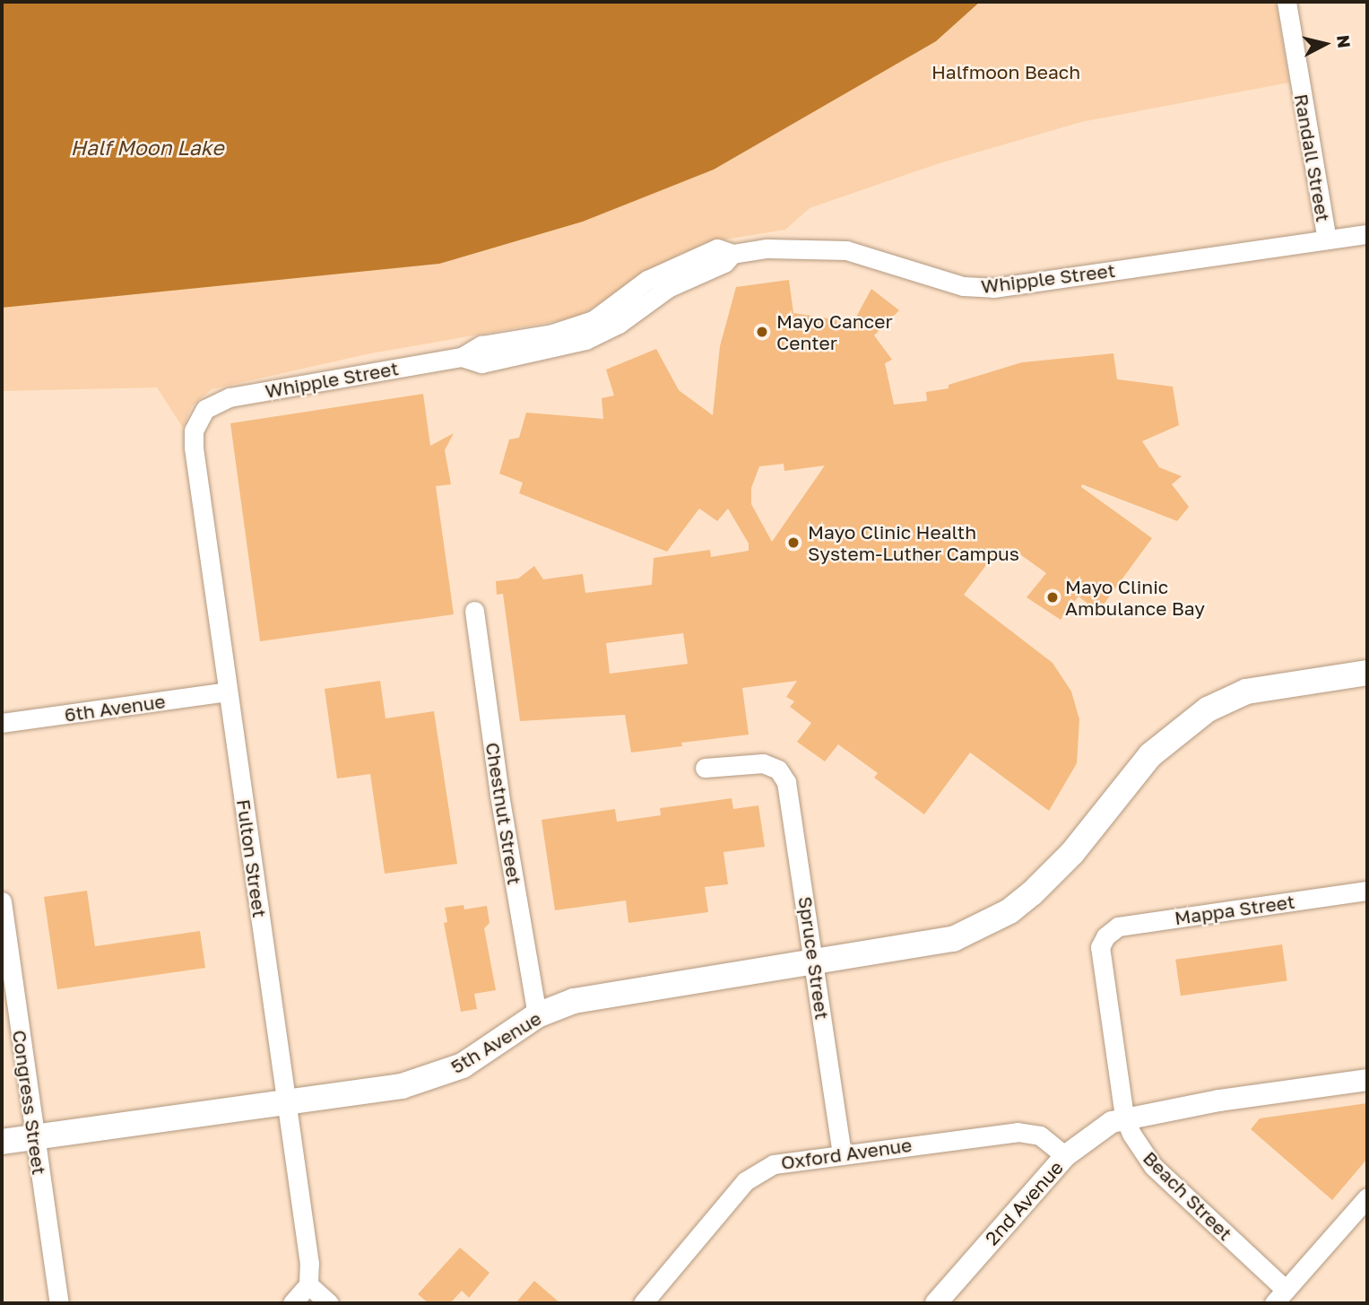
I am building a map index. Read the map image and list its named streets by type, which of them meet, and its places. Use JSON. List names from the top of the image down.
{
  "streets": {
    "main road": ["5th Avenue"],
    "street": [
      "Randall Street",
      "Whipple Street",
      "6th Avenue",
      "Chestnut Street",
      "Fulton Street",
      "Mappa Street",
      "Spruce Street",
      "Congress Street",
      "Oxford Avenue",
      "Beach Street",
      "2nd Avenue"
    ]
  },
  "crossings": [
    ["Randall Street", "Whipple Street"],
    ["Whipple Street", "Fulton Street"],
    ["6th Avenue", "Fulton Street"],
    ["Chestnut Street", "5th Avenue"],
    ["Fulton Street", "5th Avenue"],
    ["Mappa Street", "Beach Street"],
    ["Spruce Street", "5th Avenue"],
    ["Spruce Street", "Oxford Avenue"],
    ["5th Avenue", "Congress Street"],
    ["Oxford Avenue", "2nd Avenue"],
    ["Beach Street", "2nd Avenue"]
  ],
  "water": ["Half Moon Lake"],
  "parks": ["Halfmoon Beach"],
  "places": ["Mayo Cancer Center", "Mayo Clinic Health System-Luther Campus", "Mayo Clinic Ambulance Bay"],
  "north": "right"
}
